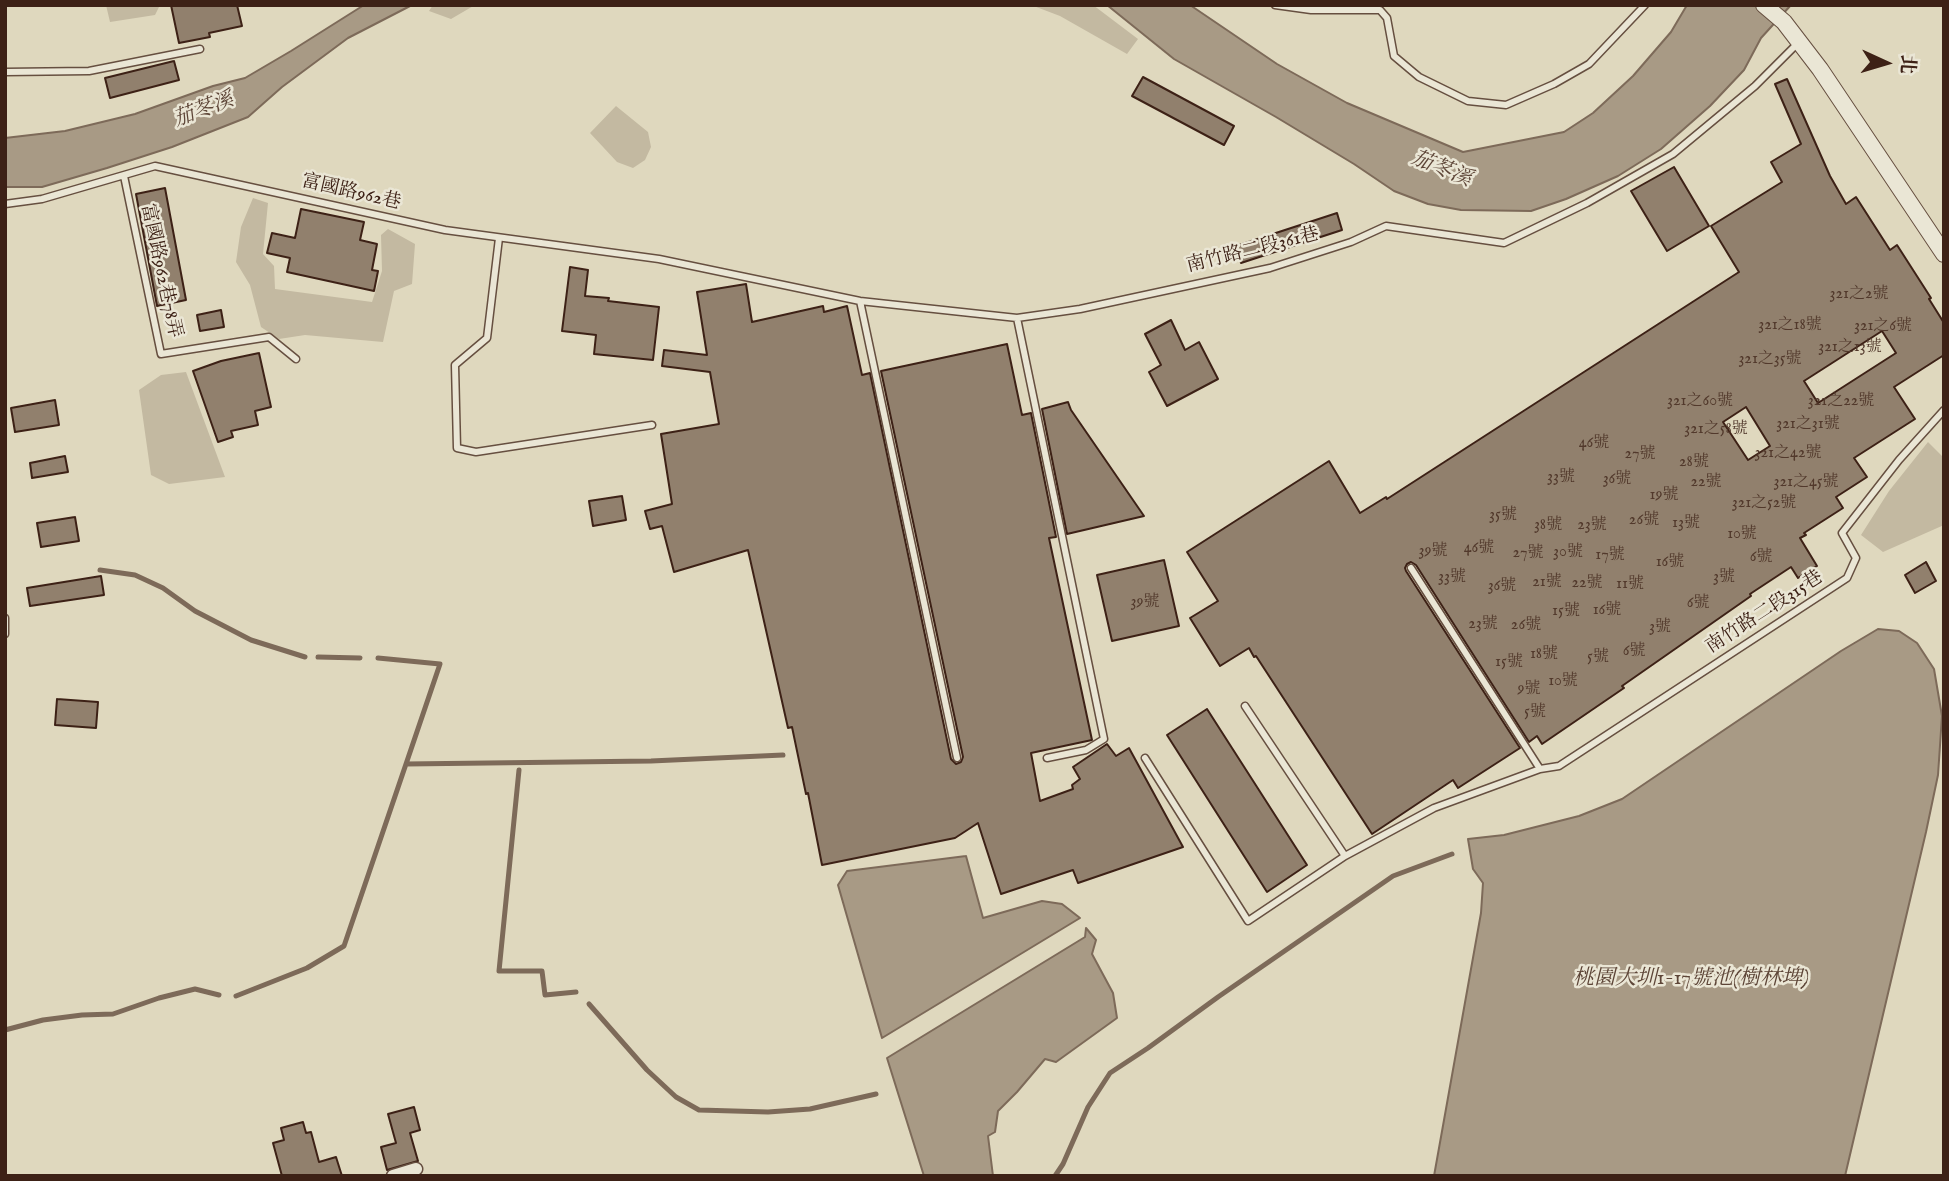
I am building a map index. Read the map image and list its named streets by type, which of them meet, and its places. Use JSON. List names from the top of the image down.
{
  "streets": {
    "lane": [
      "富國路962巷",
      "南竹路二段361巷",
      "富國路962巷78弄",
      "南竹路二段315巷"
    ]
  },
  "crossings": [
    ["富國路962巷", "南竹路二段361巷"],
    ["富國路962巷", "富國路962巷78弄"]
  ],
  "water": ["茄苳溪", "桃園大圳1-17號池(樹林埤)"],
  "house_numbers": [
    "321之2號",
    "321之18號",
    "321之6號",
    "321之13號",
    "321之35號",
    "321之60號",
    "321之22號",
    "321之31號",
    "321之58號",
    "46號",
    "321之42號",
    "27號",
    "28號",
    "33號",
    "36號",
    "22號",
    "321之45號",
    "19號",
    "321之52號",
    "35號",
    "26號",
    "13號",
    "38號",
    "23號",
    "10號",
    "46號",
    "39號",
    "30號",
    "27號",
    "17號",
    "6號",
    "16號",
    "33號",
    "3號",
    "21號",
    "22號",
    "11號",
    "36號",
    "39號",
    "6號",
    "16號",
    "15號",
    "23號",
    "26號",
    "3號",
    "6號",
    "18號",
    "5號",
    "15號",
    "10號",
    "9號",
    "5號"
  ],
  "north": "right"
}
